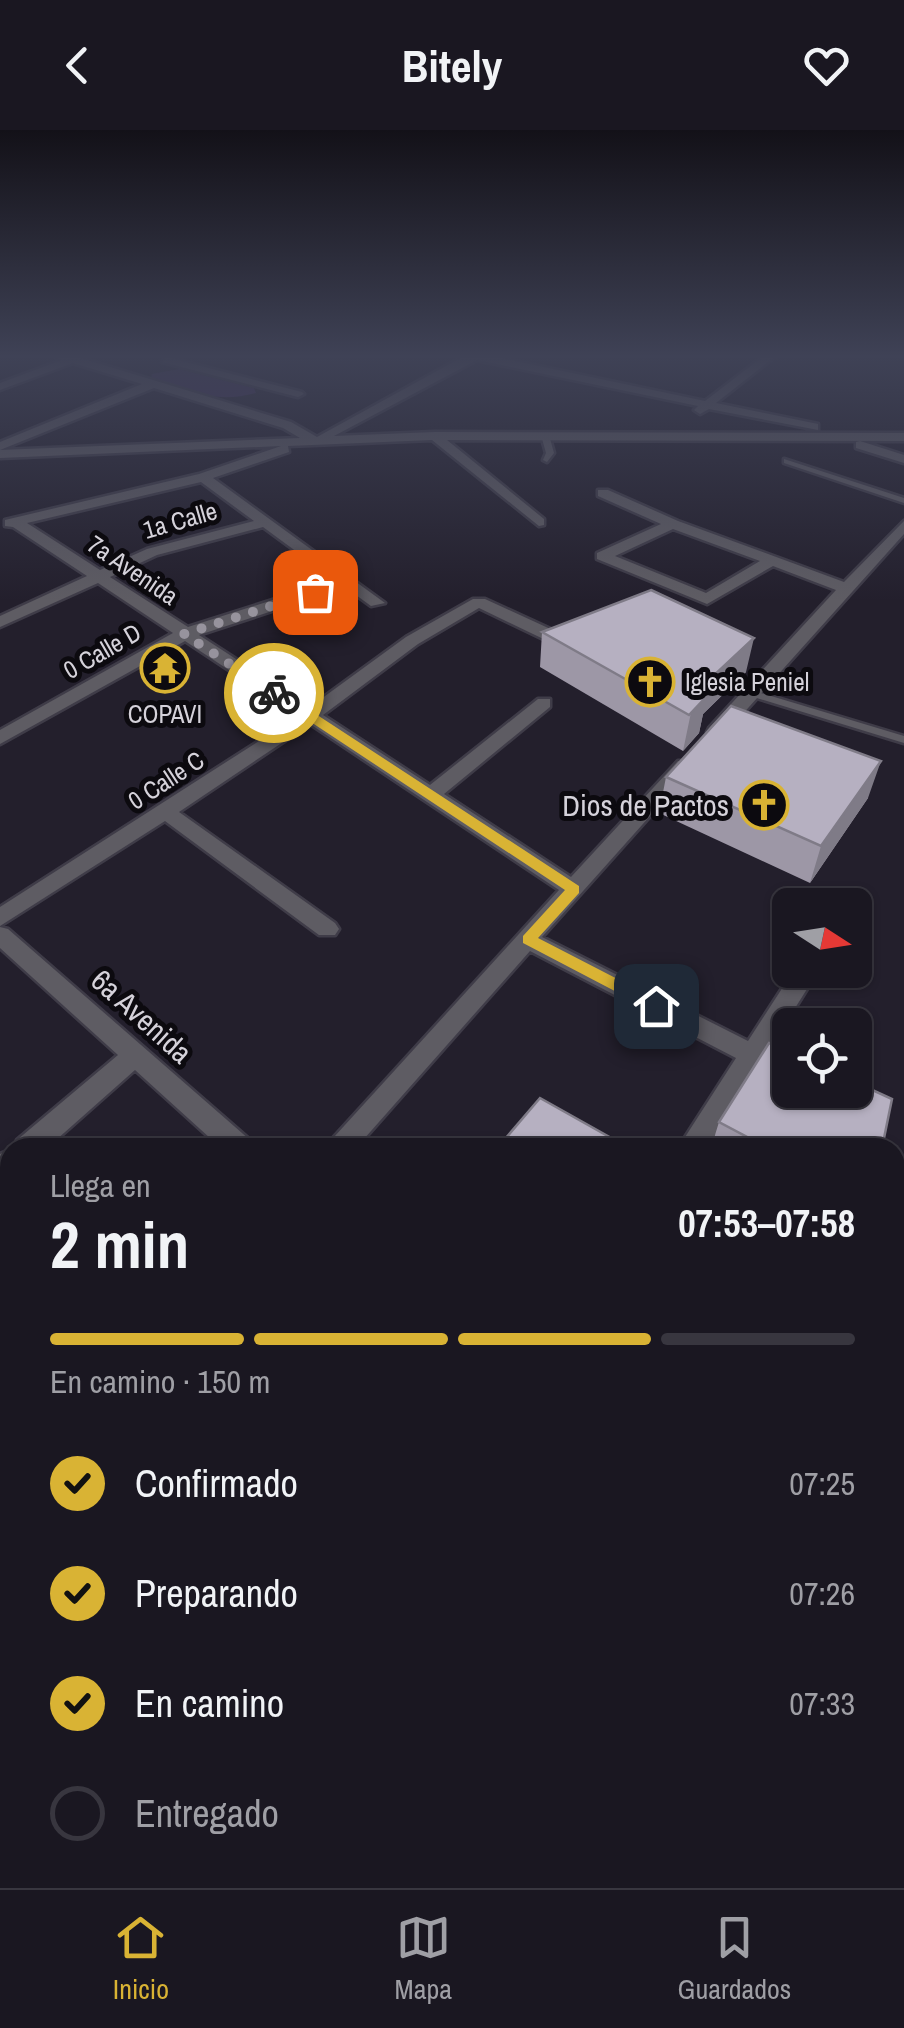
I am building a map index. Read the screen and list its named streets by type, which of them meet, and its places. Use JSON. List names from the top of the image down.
{
  "streets": {
    "street": [
      "1a Calle",
      "7a Avenida",
      "0 Calle D",
      "0 Calle C",
      "6a Avenida"
    ]
  },
  "crossings": [
    ["1a Calle", "7a Avenida"],
    ["7a Avenida", "0 Calle D"],
    ["7a Avenida", "0 Calle C"]
  ],
  "places": {
    "temple": ["COPAVI"],
    "church": ["Iglesia Peniel", "Dios de Pactos"]
  },
  "north": "right",
  "page": {
    "header": "Bitely",
    "heading": ["2 min", "Llega en", "07:53–07:58"],
    "bar": "En camino · 150 m",
    "list": [
      ["Confirmado", "07:25"],
      ["Preparando", "07:26"],
      ["En camino", "07:33"],
      "Entregado"
    ],
    "tabs": ["Inicio", "Mapa", "Guardados"]
  }
}
